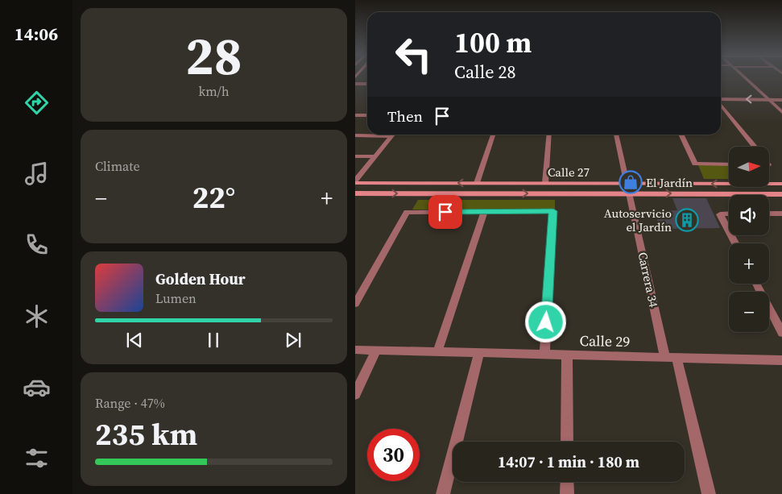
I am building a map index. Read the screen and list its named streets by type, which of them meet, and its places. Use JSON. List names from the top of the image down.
{
  "streets": {
    "main road": ["Calle 27"],
    "street": ["Carrera 34", "Calle 29"]
  },
  "crossings": [
    ["Calle 27", "Carrera 34"],
    ["Carrera 34", "Calle 29"]
  ],
  "places": {
    "shop": ["El Jardín"],
    "building": ["Autoservicio el Jardín"]
  },
  "north": "right",
  "page": {
    "tabs": "14:06",
    "tile": [
      ["28", "km/h"],
      "Climate",
      ["Range · 47%", "235 km"]
    ],
    "turn": ["100 m", "Calle 28"],
    "then": "Then",
    "map_buttons": ["+", "−"],
    "heat": ["−", "22°", "+"],
    "song": ["Golden Hour", "Lumen"],
    "limit": "30",
    "trip": "14:07 · 1 min · 180 m"
  }
}
